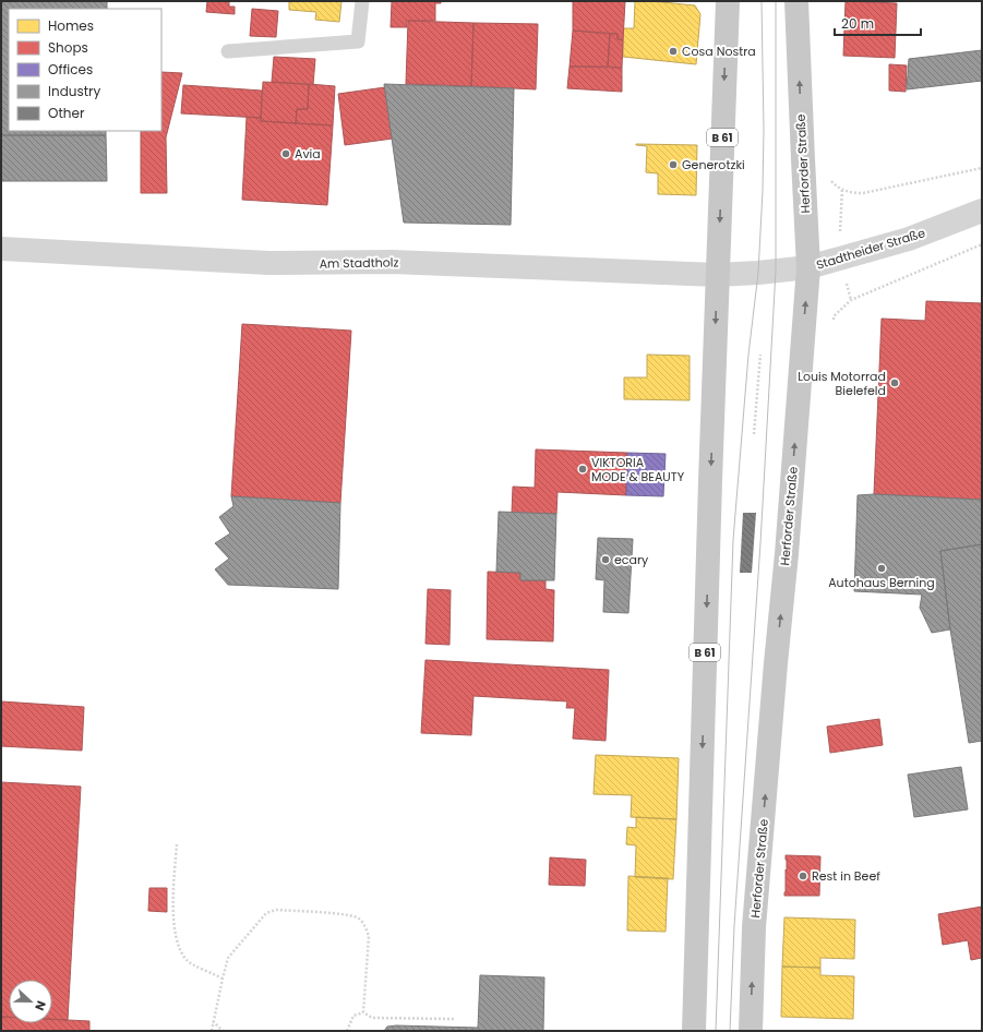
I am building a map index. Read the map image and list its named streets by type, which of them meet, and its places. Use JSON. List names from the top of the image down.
{
  "streets": {
    "main road": ["B 61", "Herforder Straße"],
    "street": ["Stadtheider Straße", "Am Stadtholz"]
  },
  "crossings": [
    ["B 61", "Stadtheider Straße"],
    ["B 61", "Am Stadtholz"],
    ["Herforder Straße", "Stadtheider Straße"],
    ["Stadtheider Straße", "Am Stadtholz"]
  ],
  "places": [
    "Cosa Nostra",
    "Avia",
    "Generotzki",
    "Louis Motorrad Bielefeld",
    "VIKTORIA MODE & BEAUTY",
    "ecary",
    "Autohaus Berning",
    "Rest in Beef"
  ],
  "legend": [
    "Homes",
    "Shops",
    "Offices",
    "Industry",
    "Other"
  ],
  "scale_bar": "20 m",
  "north": "right"
}
